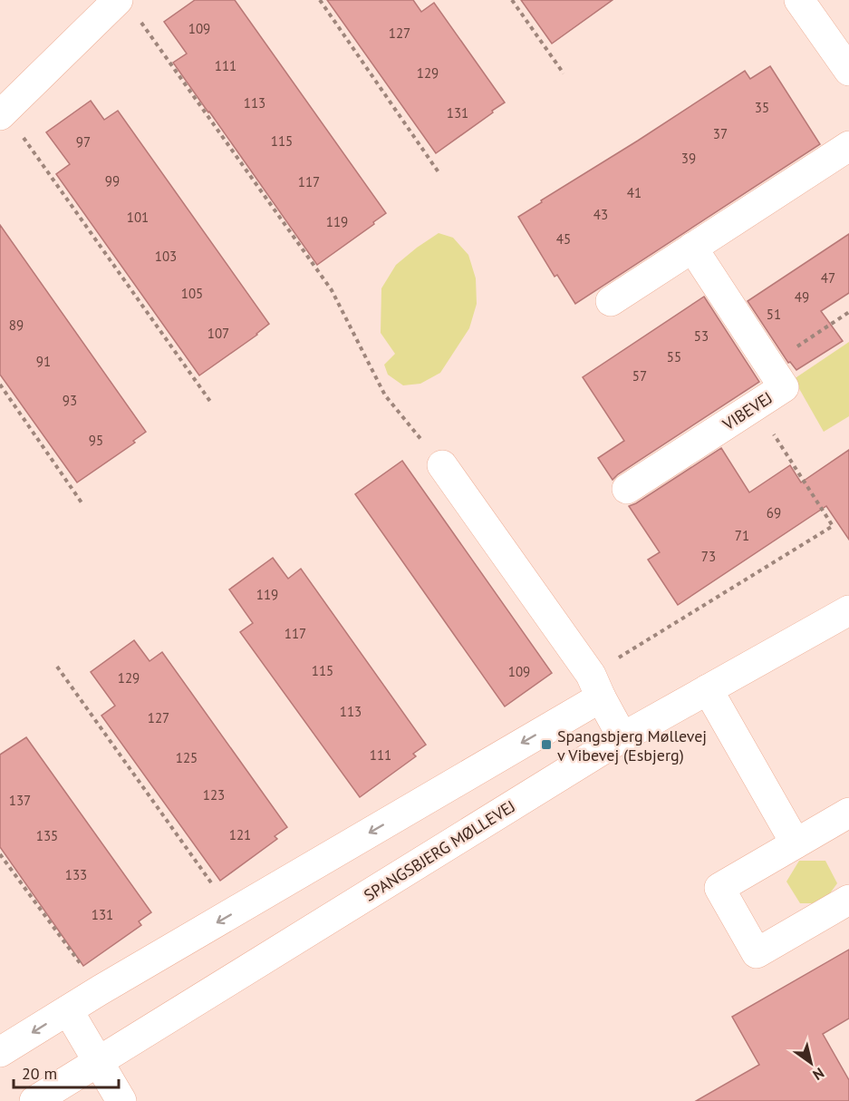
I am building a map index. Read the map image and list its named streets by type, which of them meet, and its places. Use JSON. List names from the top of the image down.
{
  "streets": {
    "street": ["VIBEVEJ", "SPANGSBJERG MØLLEVEJ"]
  },
  "places": {
    "transit": ["Spangsbjerg Møllevej v Vibevej (Esbjerg)"]
  },
  "house_numbers": [
    "109",
    "127",
    "111",
    "129",
    "113",
    "35",
    "131",
    "37",
    "115",
    "97",
    "39",
    "99",
    "117",
    "41",
    "43",
    "101",
    "119",
    "45",
    "103",
    "47",
    "105",
    "49",
    "51",
    "89",
    "107",
    "53",
    "55",
    "91",
    "57",
    "93",
    "95",
    "69",
    "71",
    "73",
    "119",
    "117",
    "115",
    "109",
    "129",
    "113",
    "127",
    "111",
    "125",
    "123",
    "137",
    "121",
    "135",
    "133",
    "131"
  ],
  "scale_bar": "20 m",
  "north": "bottom right"
}
